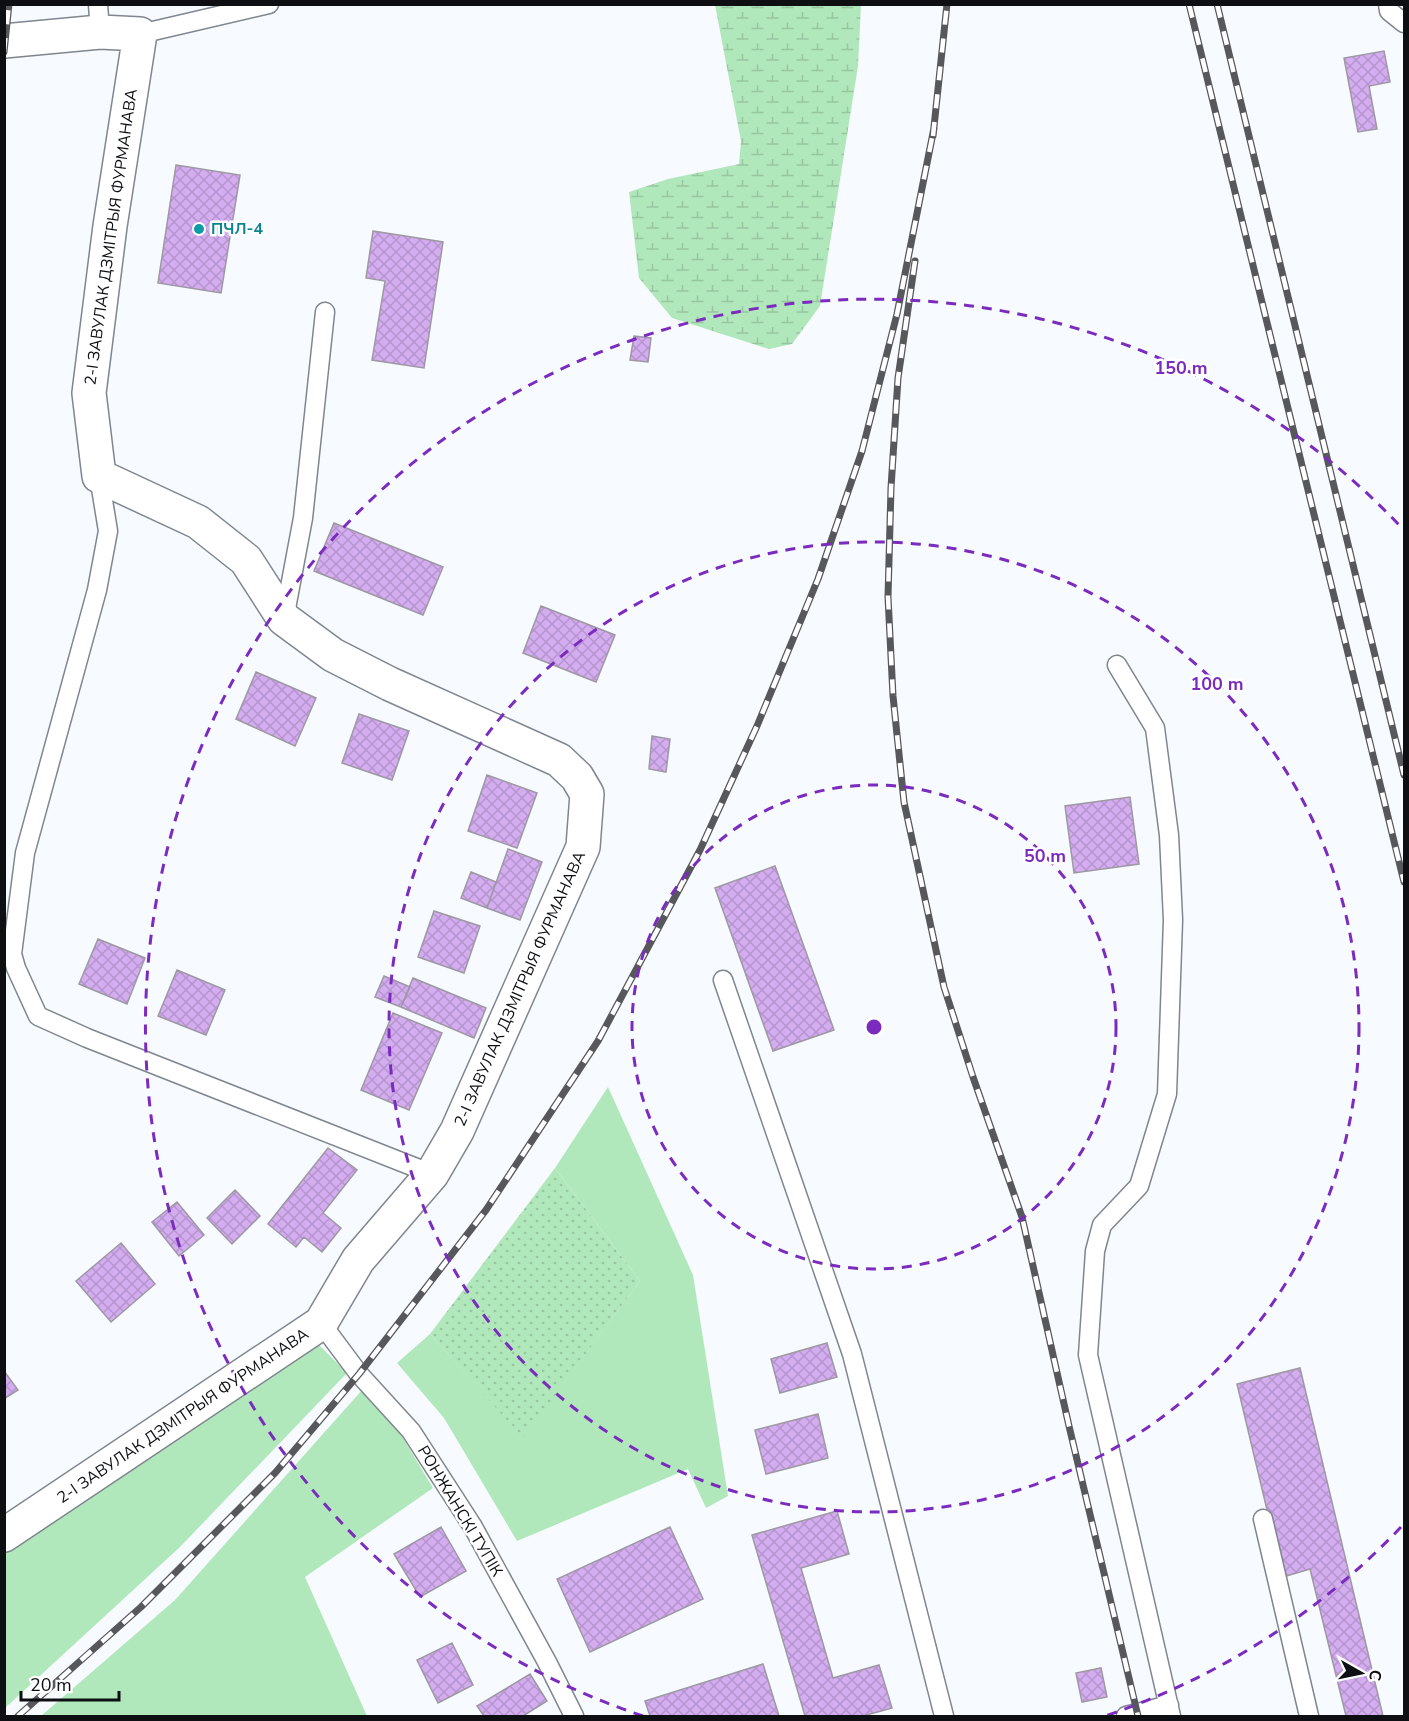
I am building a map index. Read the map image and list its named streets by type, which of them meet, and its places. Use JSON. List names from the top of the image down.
{
  "streets": {
    "street": ["2-І ЗАВУЛАК ДЗМІТРЫЯ ФУРМАНАВА"],
    "lane": ["РОНЖАНСКІ ТУПІК"]
  },
  "crossings": [
    ["2-І ЗАВУЛАК ДЗМІТРЫЯ ФУРМАНАВА", "РОНЖАНСКІ ТУПІК"]
  ],
  "places": ["ПЧЛ-4"],
  "scale_bar": "20 m",
  "north": "right",
  "rings": ["150 m", "100 m", "50 m"]
}
